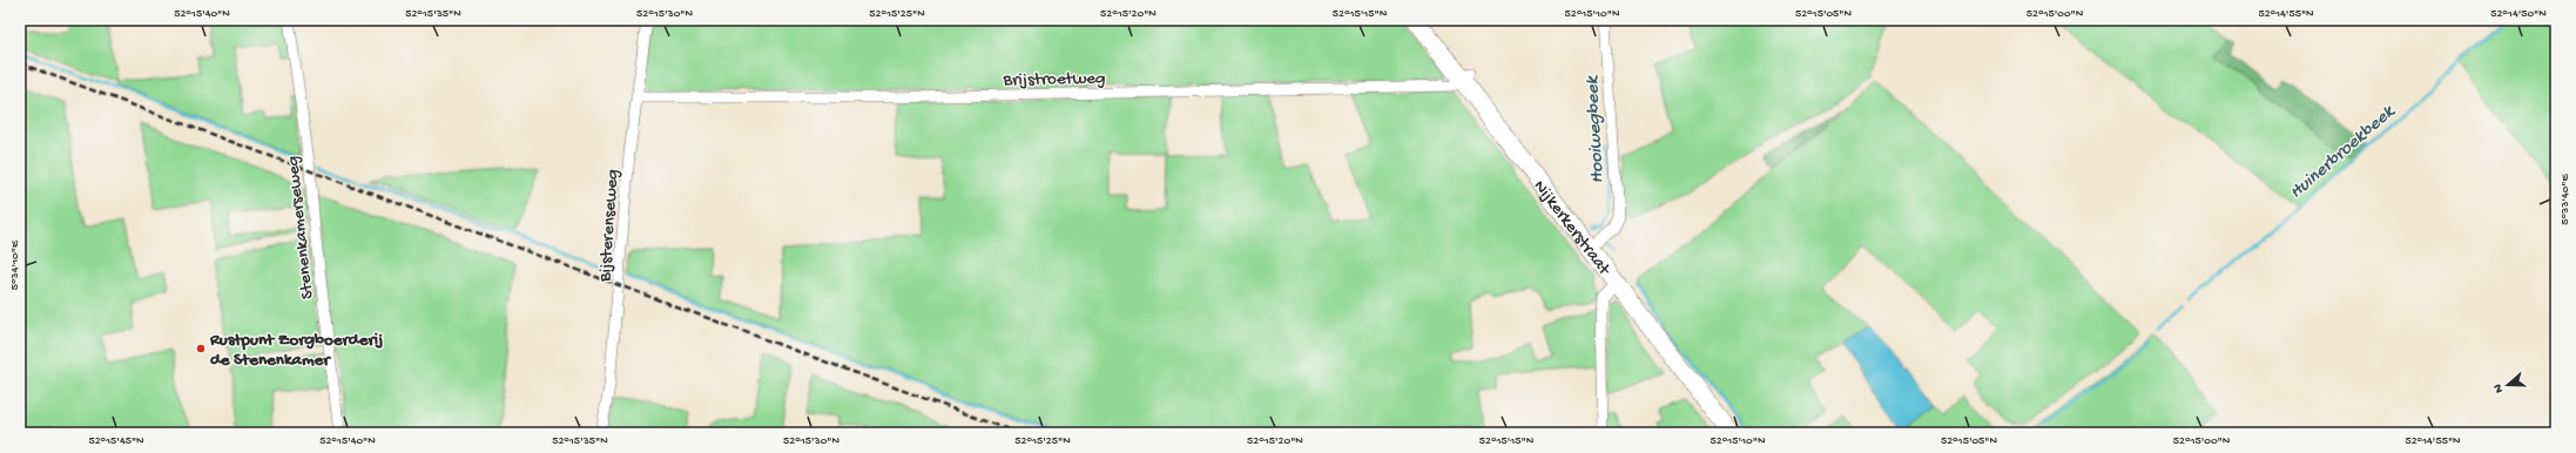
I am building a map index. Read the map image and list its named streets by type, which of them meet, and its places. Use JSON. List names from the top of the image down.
{
  "streets": {
    "main road": ["Nijkerkerstraat"],
    "street": ["Brijstroetweg", "Bijsterenseweg", "Stenenkamerseweg"]
  },
  "crossings": [
    ["Brijstroetweg", "Bijsterenseweg"],
    ["Brijstroetweg", "Nijkerkerstraat"]
  ],
  "water": ["Hooiwegbeek", "Huinerbroekbeek"],
  "places": ["Rustpunt Zorgboerderij de Stenenkamer"],
  "north": "left",
  "coordinates": [
    "52°15'40\"N",
    "52°15'35\"N",
    "52°15'30\"N",
    "52°15'25\"N",
    "52°15'20\"N",
    "52°15'15\"N",
    "52°15'10\"N",
    "52°15'05\"N",
    "52°15'00\"N",
    "52°14'55\"N",
    "52°14'50\"N",
    "5°33'40\"E",
    "5°34'10\"E",
    "52°15'45\"N"
  ]
}
